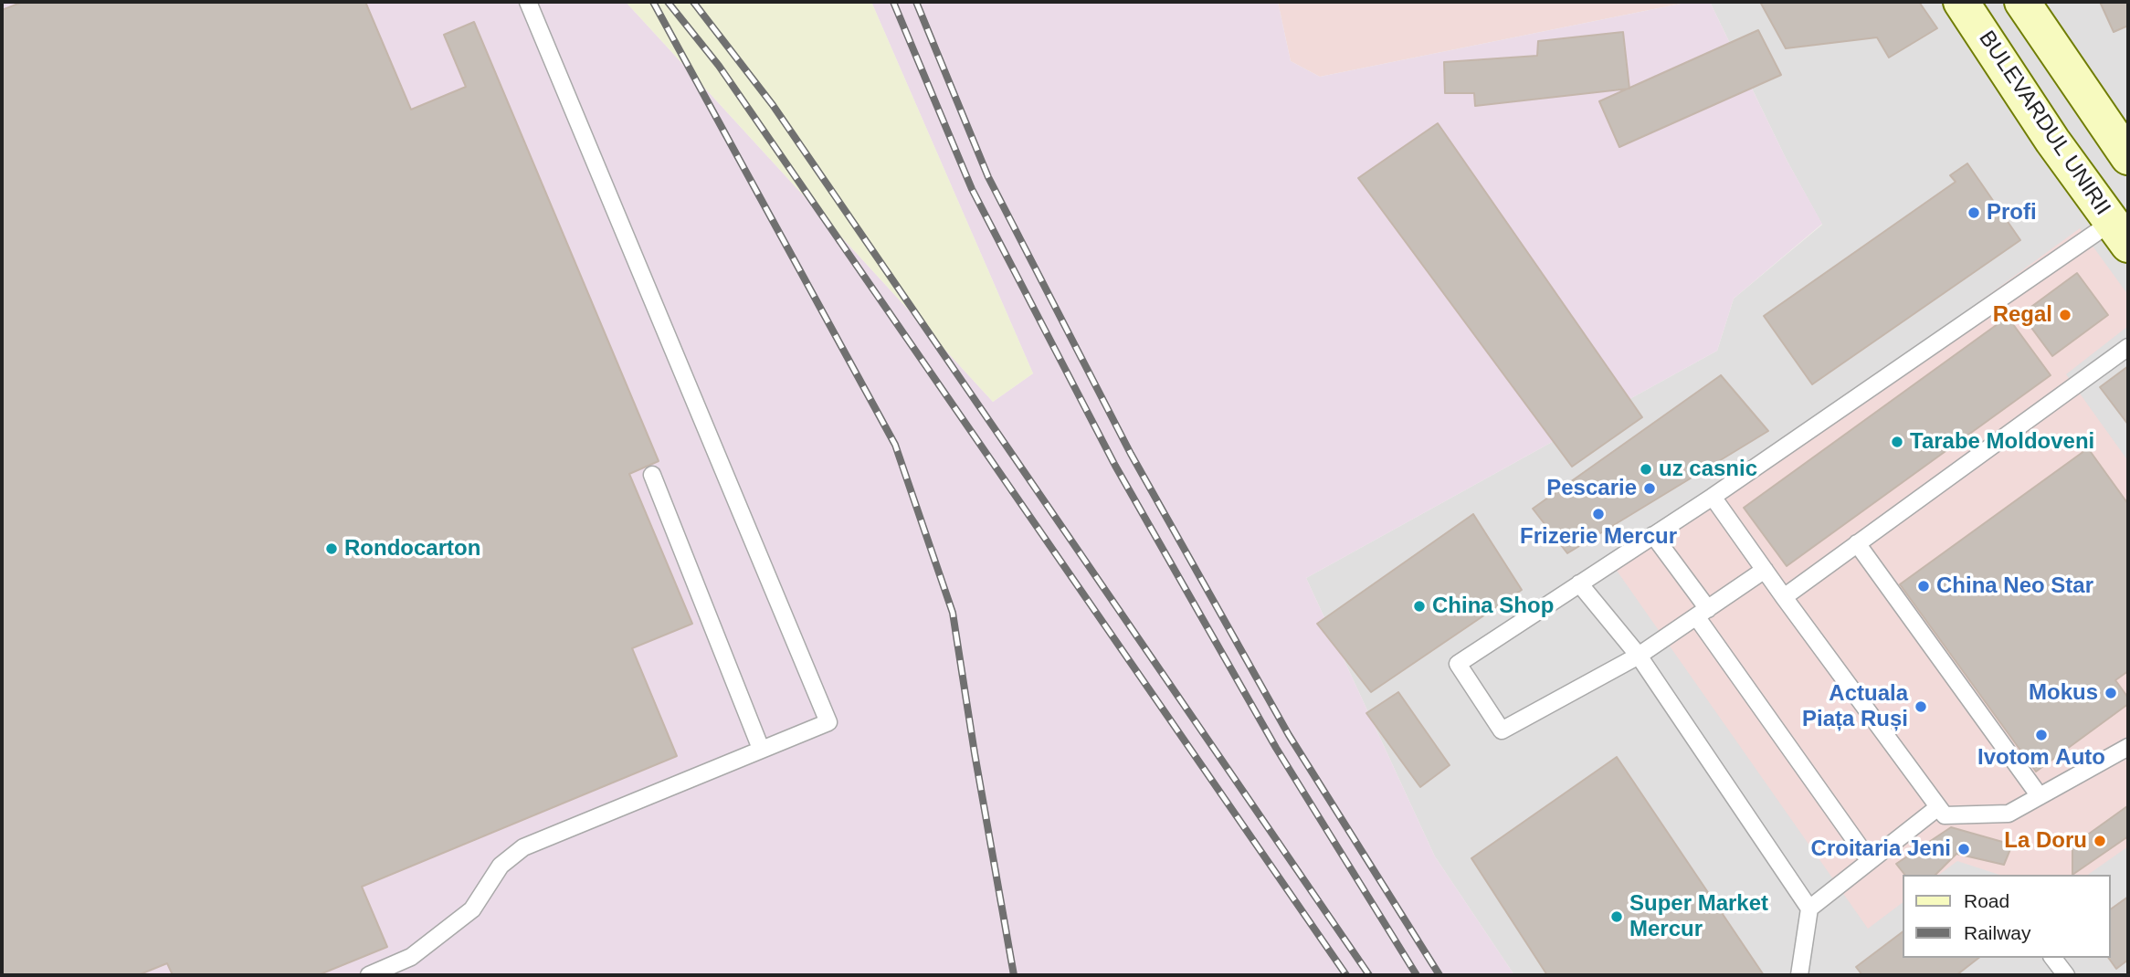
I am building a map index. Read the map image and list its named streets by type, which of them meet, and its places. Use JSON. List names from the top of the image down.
{
  "streets": {
    "main road": ["BULEVARDUL UNIRII"]
  },
  "places": [
    "Profi",
    "Regal",
    "Tarabe Moldoveni",
    "uz casnic",
    "Pescarie",
    "Frizerie Mercur",
    "Rondocarton",
    "China Neo Star",
    "China Shop",
    "Mokus",
    "Actuala Piața Ruși",
    "Ivotom Auto",
    "La Doru",
    "Croitaria Jeni",
    "Super Market Mercur"
  ],
  "legend": ["Road", "Railway"]
}
